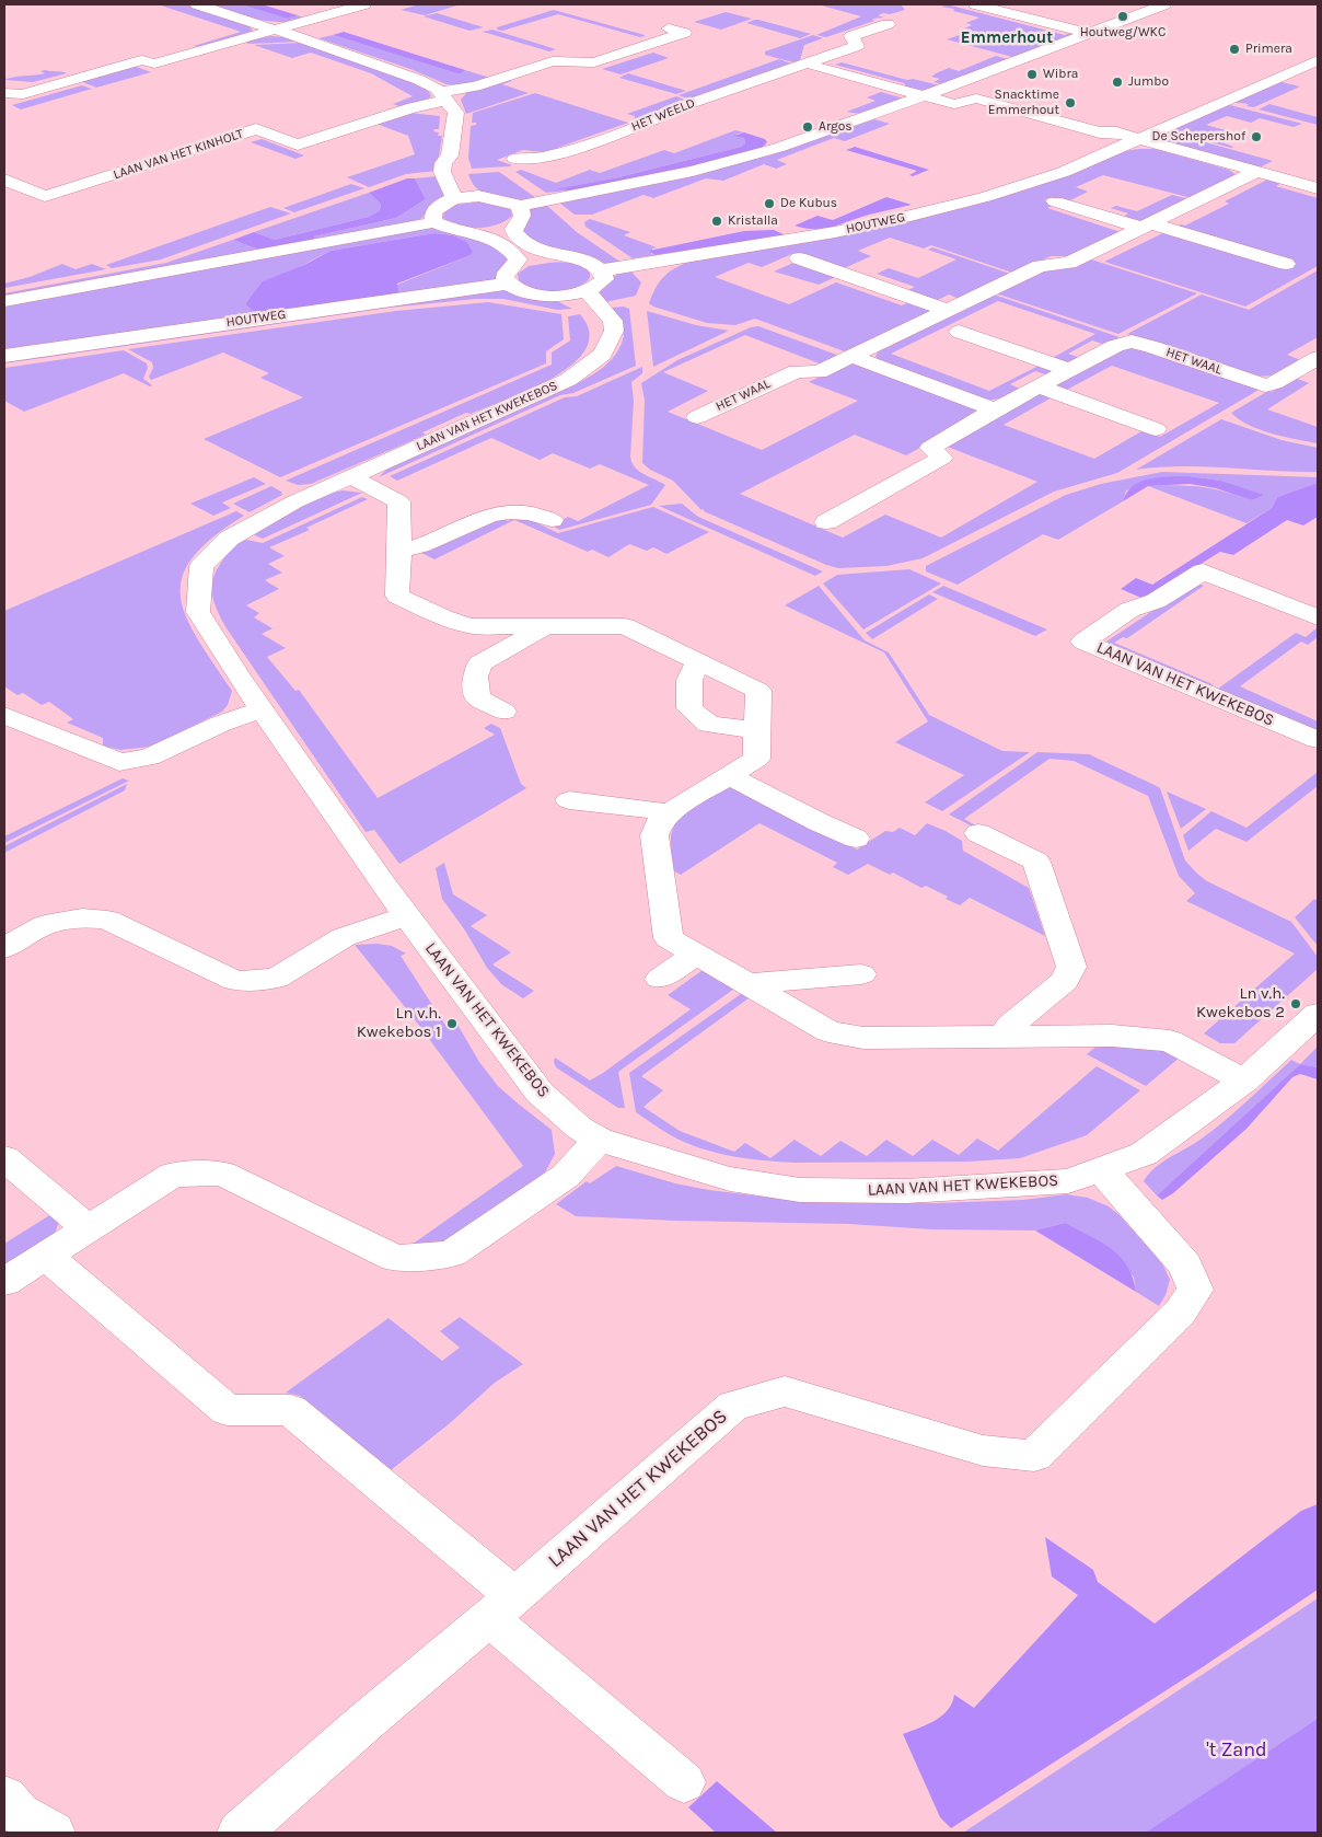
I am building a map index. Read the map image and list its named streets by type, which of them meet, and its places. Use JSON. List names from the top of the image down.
{
  "streets": {
    "street": [
      "HET WEELD",
      "LAAN VAN HET KINHOLT",
      "HOUTWEG",
      "HET WAAL",
      "LAAN VAN HET KWEKEBOS"
    ]
  },
  "districts": ["Emmerhout"],
  "parks": ["'t Zand"],
  "places": [
    "Houtweg/WKC",
    "Primera",
    "Wibra",
    "Jumbo",
    "Snacktime Emmerhout",
    "Argos",
    "De Schepershof",
    "De Kubus",
    "Kristalla",
    "Ln v.h. Kwekebos 2",
    "Ln v.h. Kwekebos 1"
  ]
}
